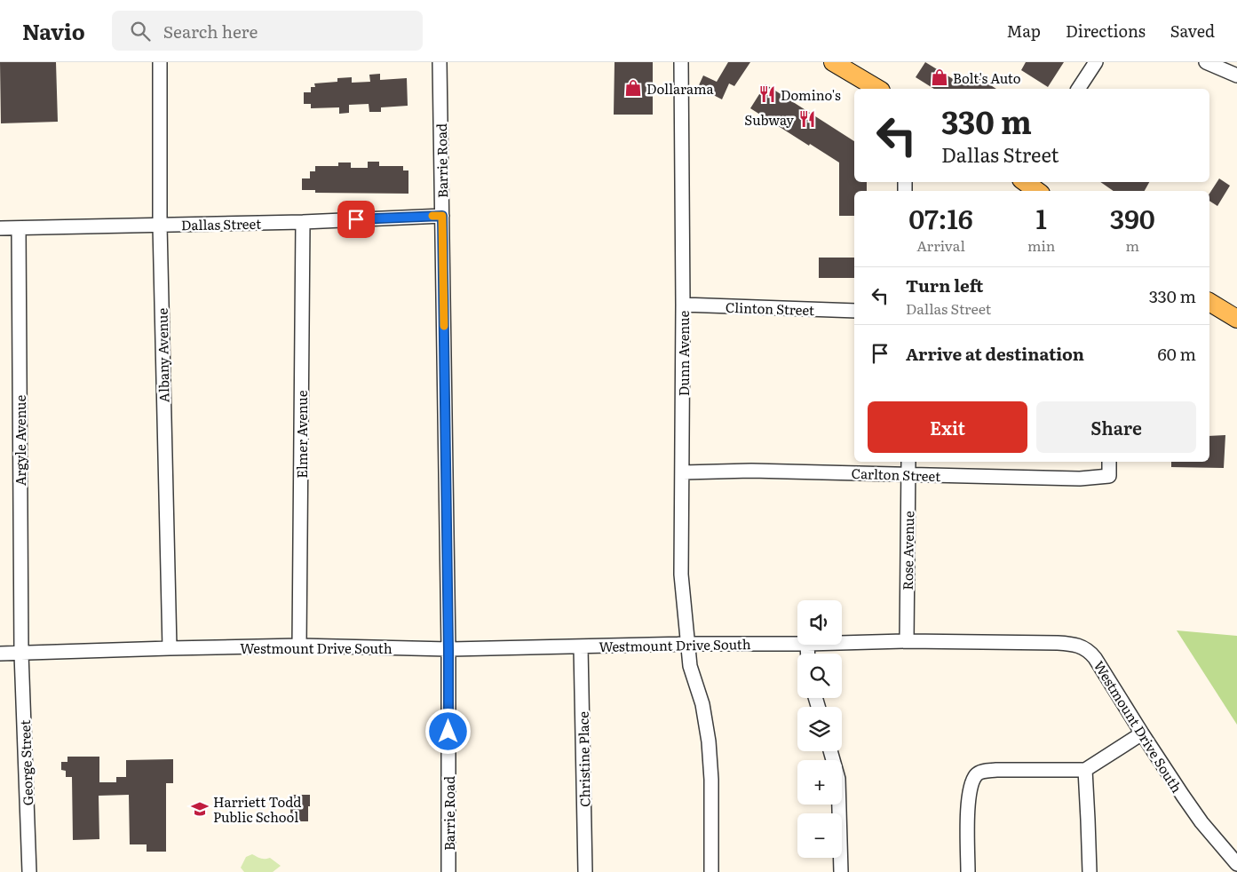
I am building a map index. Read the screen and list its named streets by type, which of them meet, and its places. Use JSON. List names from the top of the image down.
{
  "streets": {
    "street": [
      "Barrie Road",
      "Dallas Street",
      "Clinton Street",
      "Dunn Avenue",
      "Albany Avenue",
      "Elmer Avenue",
      "Argyle Avenue",
      "Carlton Street",
      "Rose Avenue",
      "Westmount Drive South",
      "Christine Place",
      "George Street"
    ]
  },
  "crossings": [
    ["Barrie Road", "Dallas Street"],
    ["Barrie Road", "Westmount Drive South"],
    ["Dallas Street", "Albany Avenue"],
    ["Dallas Street", "Elmer Avenue"],
    ["Dallas Street", "Argyle Avenue"],
    ["Clinton Street", "Dunn Avenue"],
    ["Dunn Avenue", "Carlton Street"],
    ["Dunn Avenue", "Westmount Drive South"],
    ["Albany Avenue", "Westmount Drive South"],
    ["Elmer Avenue", "Westmount Drive South"],
    ["Argyle Avenue", "Westmount Drive South"],
    ["Argyle Avenue", "George Street"],
    ["Carlton Street", "Rose Avenue"],
    ["Rose Avenue", "Westmount Drive South"],
    ["Westmount Drive South", "Christine Place"],
    ["Westmount Drive South", "George Street"]
  ],
  "places": {
    "shop": ["Bolt's Auto", "Dollarama"],
    "restaurant": ["Domino's", "Subway"],
    "school or university": ["Harriett Todd Public School"]
  },
  "page": {
    "header": "Navio",
    "search": "Search here",
    "nav": ["Map", "Directions", "Saved"],
    "turn": ["330 m", "Dallas Street"],
    "eta": [
      "07:16",
      "Arrival",
      "1",
      "min",
      "390",
      "m"
    ],
    "list": [
      {
        "name": "Turn left",
        "note": "Dallas Street",
        "value": "330 m"
      },
      {
        "name": "Arrive at destination",
        "value": "60 m"
      }
    ],
    "buttons": ["Exit", "Share"],
    "map_buttons": ["+", "−"]
  }
}
